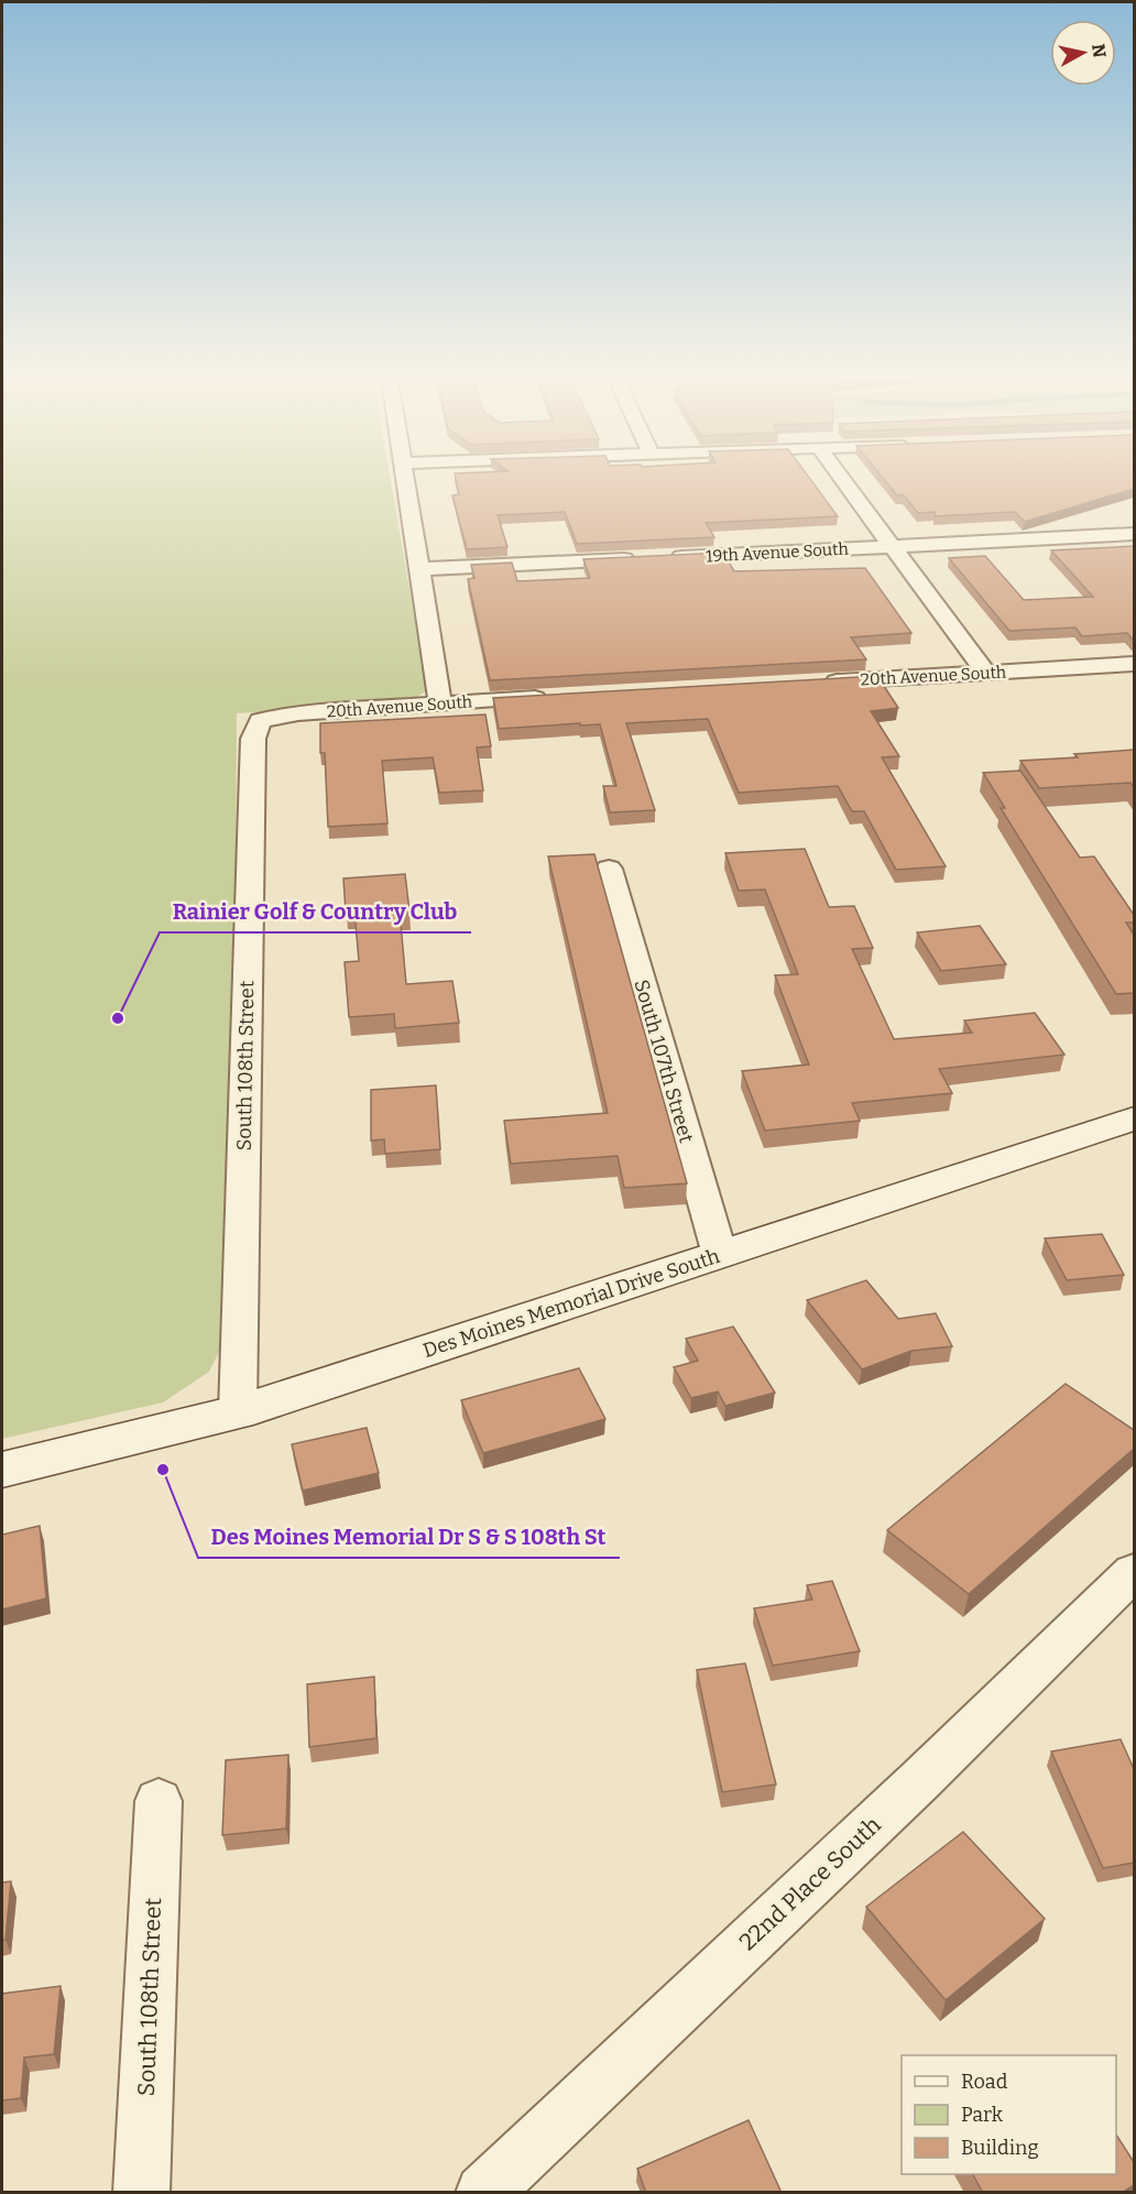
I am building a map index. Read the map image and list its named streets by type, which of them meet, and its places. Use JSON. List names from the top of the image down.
{
  "streets": {
    "main road": ["Des Moines Memorial Drive South"],
    "street": [
      "19th Avenue South",
      "20th Avenue South",
      "South 107th Street",
      "South 108th Street",
      "22nd Place South"
    ]
  },
  "crossings": [
    ["20th Avenue South", "South 108th Street"],
    ["South 107th Street", "Des Moines Memorial Drive South"],
    ["South 108th Street", "Des Moines Memorial Drive South"]
  ],
  "places": ["Rainier Golf & Country Club", "Des Moines Memorial Dr S & S 108th St"],
  "legend": ["Road", "Park", "Building"],
  "north": "right"
}
